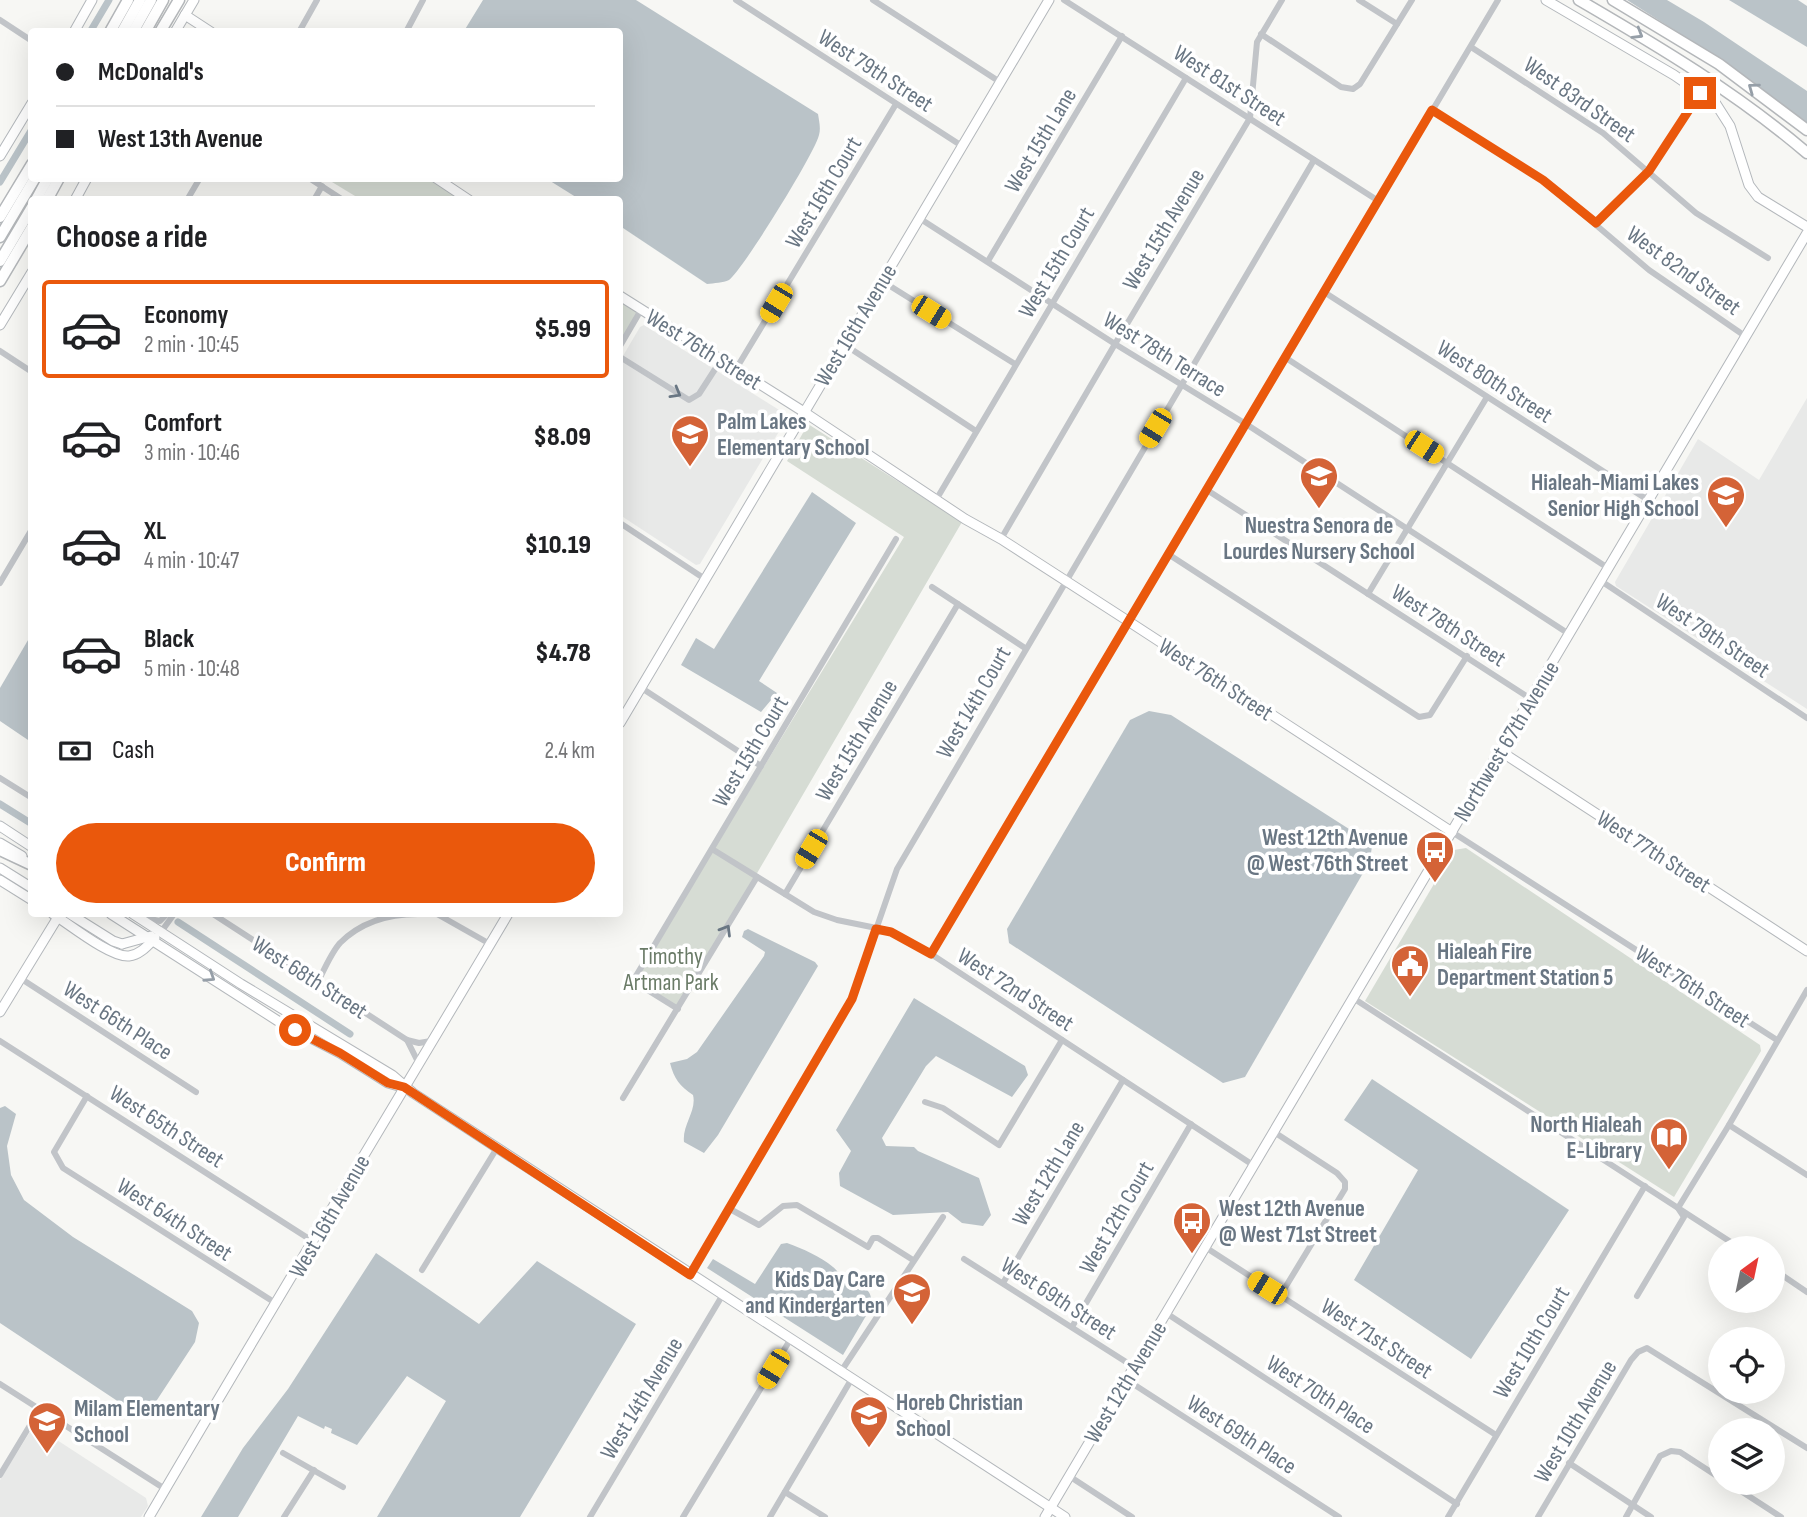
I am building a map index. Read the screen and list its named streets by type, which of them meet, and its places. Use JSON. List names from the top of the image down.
{
  "streets": {
    "main road": [
      "West 16th Avenue",
      "West 76th Street",
      "Northwest 67th Avenue",
      "West 77th Street",
      "West 68th Street",
      "West 12th Avenue"
    ],
    "street": [
      "West 79th Street",
      "West 81st Street",
      "West 83rd Street",
      "West 15th Lane",
      "West 16th Court",
      "West 15th Avenue",
      "West 15th Court",
      "West 82nd Street",
      "West 78th Terrace",
      "West 80th Street",
      "West 78th Street",
      "West 14th Court",
      "West 72nd Street",
      "West 66th Place",
      "West 65th Street",
      "West 12th Lane",
      "West 12th Court",
      "West 64th Street",
      "West 69th Street",
      "West 71st Street",
      "West 10th Court",
      "West 70th Place",
      "West 14th Avenue",
      "West 10th Avenue",
      "West 69th Place"
    ]
  },
  "crossings": [
    ["West 79th Street", "West 16th Court"],
    ["West 79th Street", "West 16th Avenue"],
    ["West 79th Street", "Northwest 67th Avenue"],
    ["West 81st Street", "West 15th Lane"],
    ["West 81st Street", "West 15th Avenue"],
    ["West 81st Street", "West 15th Court"],
    ["West 81st Street", "West 14th Court"],
    ["West 15th Lane", "West 78th Terrace"],
    ["West 16th Court", "West 76th Street"],
    ["West 15th Avenue", "West 76th Street"],
    ["West 15th Avenue", "West 78th Terrace"],
    ["West 15th Avenue", "West 72nd Street"],
    ["West 15th Court", "West 76th Street"],
    ["West 15th Court", "West 78th Terrace"],
    ["West 15th Court", "West 72nd Street"],
    ["West 82nd Street", "Northwest 67th Avenue"],
    ["West 16th Avenue", "West 76th Street"],
    ["West 16th Avenue", "West 78th Terrace"],
    ["West 16th Avenue", "West 68th Street"],
    ["West 16th Avenue", "West 65th Street"],
    ["West 16th Avenue", "West 64th Street"],
    ["West 76th Street", "West 14th Court"],
    ["West 76th Street", "Northwest 67th Avenue"],
    ["West 78th Terrace", "West 14th Court"],
    ["West 78th Terrace", "Northwest 67th Avenue"],
    ["West 80th Street", "Northwest 67th Avenue"],
    ["West 78th Street", "Northwest 67th Avenue"],
    ["West 14th Court", "West 68th Street"],
    ["West 14th Court", "West 72nd Street"],
    ["Northwest 67th Avenue", "West 77th Street"],
    ["Northwest 67th Avenue", "West 72nd Street"],
    ["Northwest 67th Avenue", "West 71st Street"],
    ["Northwest 67th Avenue", "West 12th Avenue"],
    ["West 68th Street", "West 12th Avenue"],
    ["West 68th Street", "West 14th Avenue"],
    ["West 72nd Street", "West 12th Lane"],
    ["West 72nd Street", "West 12th Court"],
    ["West 65th Street", "West 64th Street"],
    ["West 12th Lane", "West 69th Street"],
    ["West 12th Court", "West 69th Street"],
    ["West 69th Street", "West 12th Avenue"],
    ["West 71st Street", "West 10th Court"],
    ["West 71st Street", "West 12th Avenue"],
    ["West 10th Court", "West 70th Place"],
    ["West 12th Avenue", "West 70th Place"],
    ["West 12th Avenue", "West 69th Place"]
  ],
  "parks": ["Timothy Artman Park"],
  "places": {
    "school or university": [
      "Palm Lakes Elementary School",
      "Nuestra Senora de Lourdes Nursery School",
      "Hialeah-Miami Lakes Senior High School",
      "Kids Day Care and Kindergarten",
      "Horeb Christian School",
      "Milam Elementary School"
    ],
    "bus stop": ["West 12th Avenue @ West 76th Street", "West 12th Avenue @ West 71st Street"],
    "public building": ["Hialeah Fire Department Station 5"],
    "library": ["North Hialeah E-Library"]
  },
  "north": "top right",
  "page": {
    "banner": ["McDonald's", "West 13th Avenue"],
    "heading": "Choose a ride",
    "list": [
      {
        "name": "Economy",
        "note": "2 min · 10:45",
        "value": "$5.99"
      },
      {
        "name": "Comfort",
        "note": "3 min · 10:46",
        "value": "$8.09"
      },
      {
        "name": "XL",
        "note": "4 min · 10:47",
        "value": "$10.19"
      },
      {
        "name": "Black",
        "note": "5 min · 10:48",
        "value": "$4.78"
      }
    ],
    "pay": ["Cash", "2.4 km"],
    "buttons": "Confirm"
  }
}
